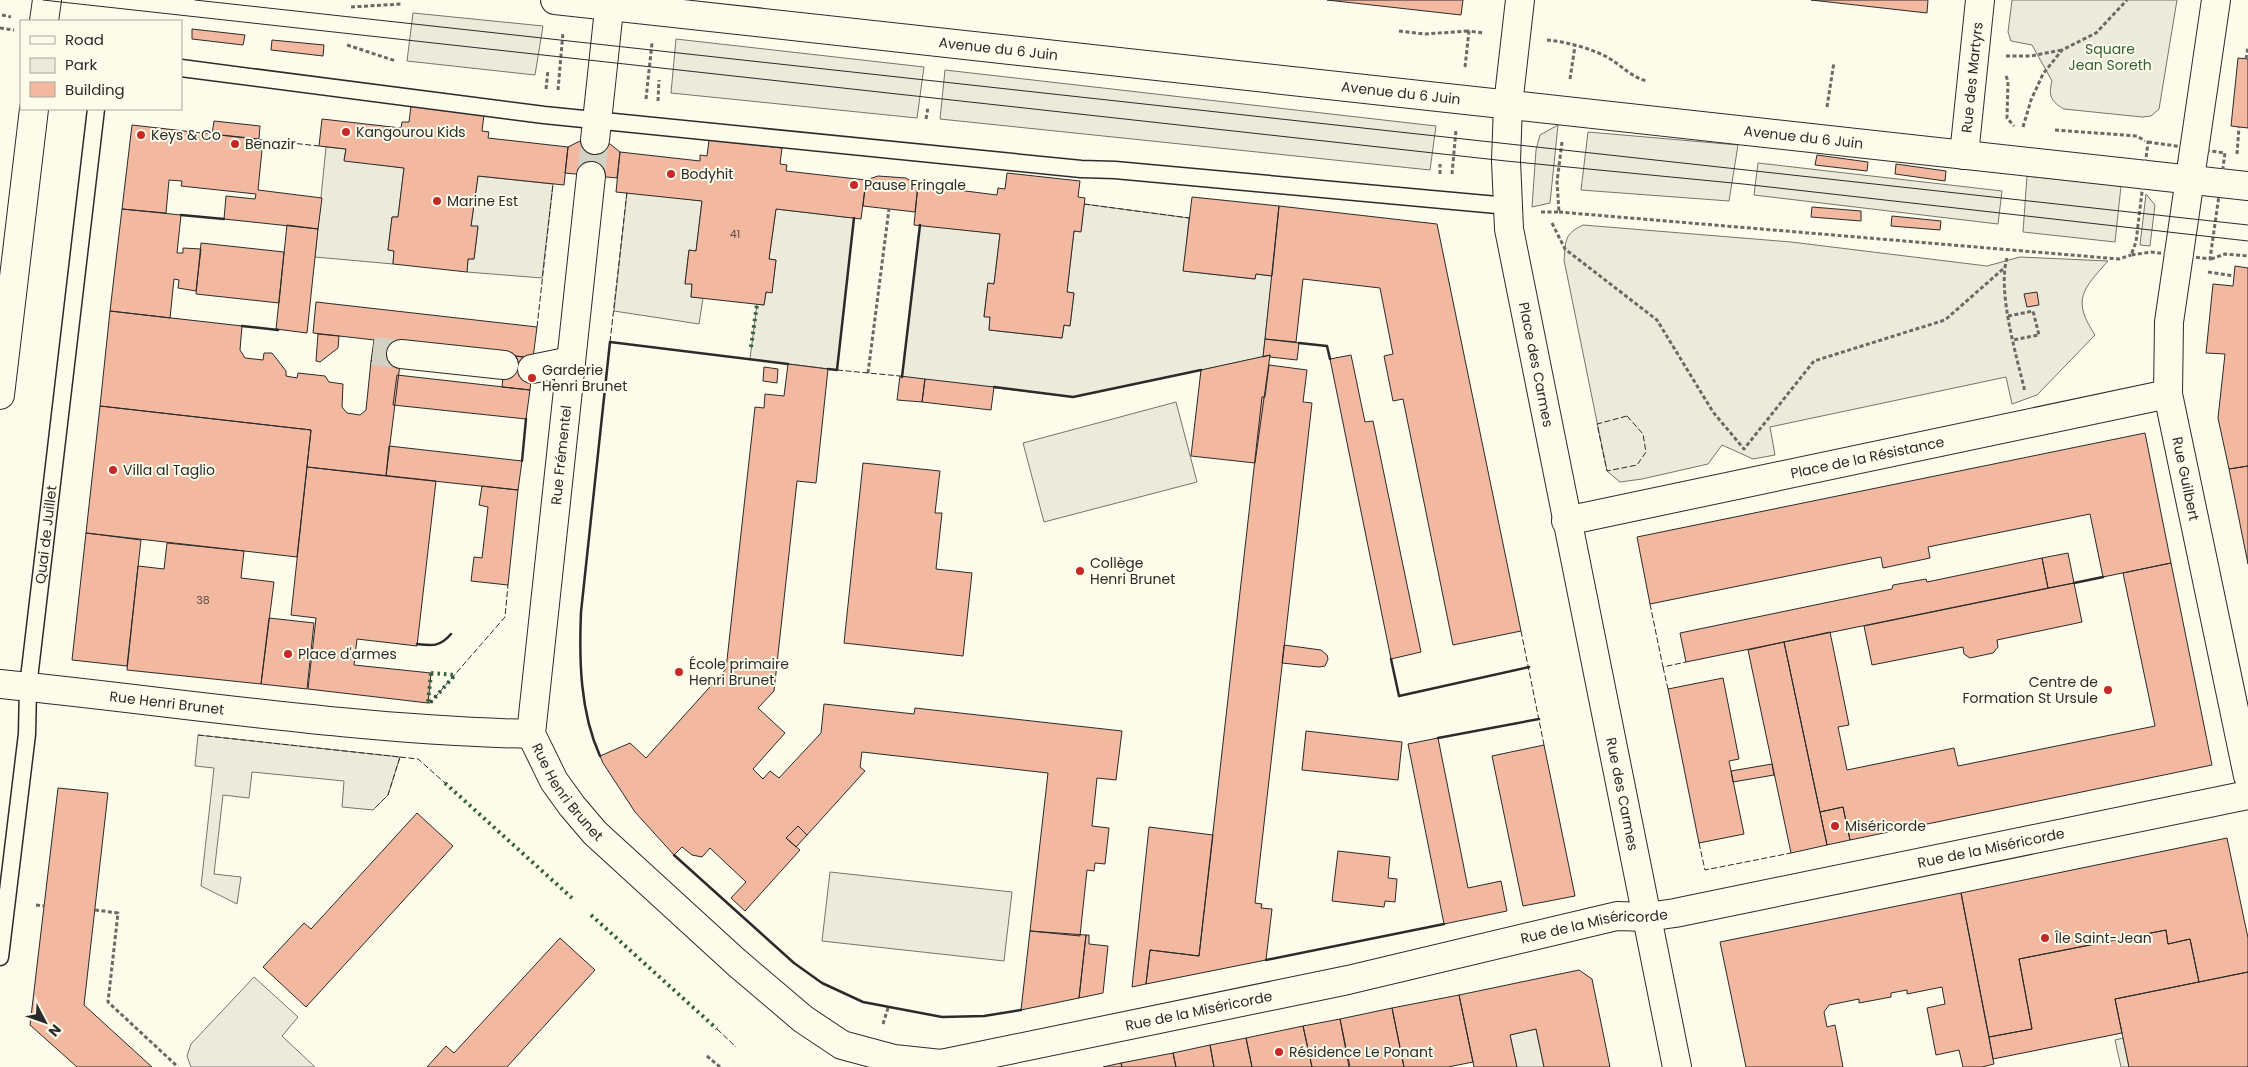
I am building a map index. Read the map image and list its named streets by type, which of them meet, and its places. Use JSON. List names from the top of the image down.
{
  "streets": {
    "street": [
      "Avenue du 6 Juin",
      "Rue des Martyrs",
      "Place des Carmes",
      "Rue Frémentel",
      "Place de la Résistance",
      "Rue Guilbert",
      "Rue Henri Brunet",
      "Rue des Carmes",
      "Rue de la Miséricorde"
    ],
    "lane": ["Quai de Juillet"]
  },
  "crossings": [
    ["Avenue du 6 Juin", "Rue des Martyrs"],
    ["Avenue du 6 Juin", "Rue Guilbert"],
    ["Place des Carmes", "Place de la Résistance"],
    ["Place des Carmes", "Rue des Carmes"],
    ["Rue Frémentel", "Rue Henri Brunet"],
    ["Place de la Résistance", "Rue Guilbert"],
    ["Place de la Résistance", "Rue des Carmes"],
    ["Quai de Juillet", "Rue Henri Brunet"],
    ["Rue Henri Brunet", "Rue de la Miséricorde"],
    ["Rue des Carmes", "Rue de la Miséricorde"]
  ],
  "parks": ["Square Jean Soreth"],
  "places": [
    "Kangourou Kids",
    "Keys & Co",
    "Benazir",
    "Bodyhit",
    "Pause Fringale",
    "Marine Est",
    "Garderie Henri Brunet",
    "Villa al Taglio",
    "Collège Henri Brunet",
    "Place d'armes",
    "École primaire Henri Brunet",
    "Centre de Formation St Ursule",
    "Miséricorde",
    "Île Saint-Jean",
    "Résidence Le Ponant"
  ],
  "house_numbers": ["41", "38"],
  "legend": ["Road", "Park", "Building"],
  "north": "bottom right"
}
